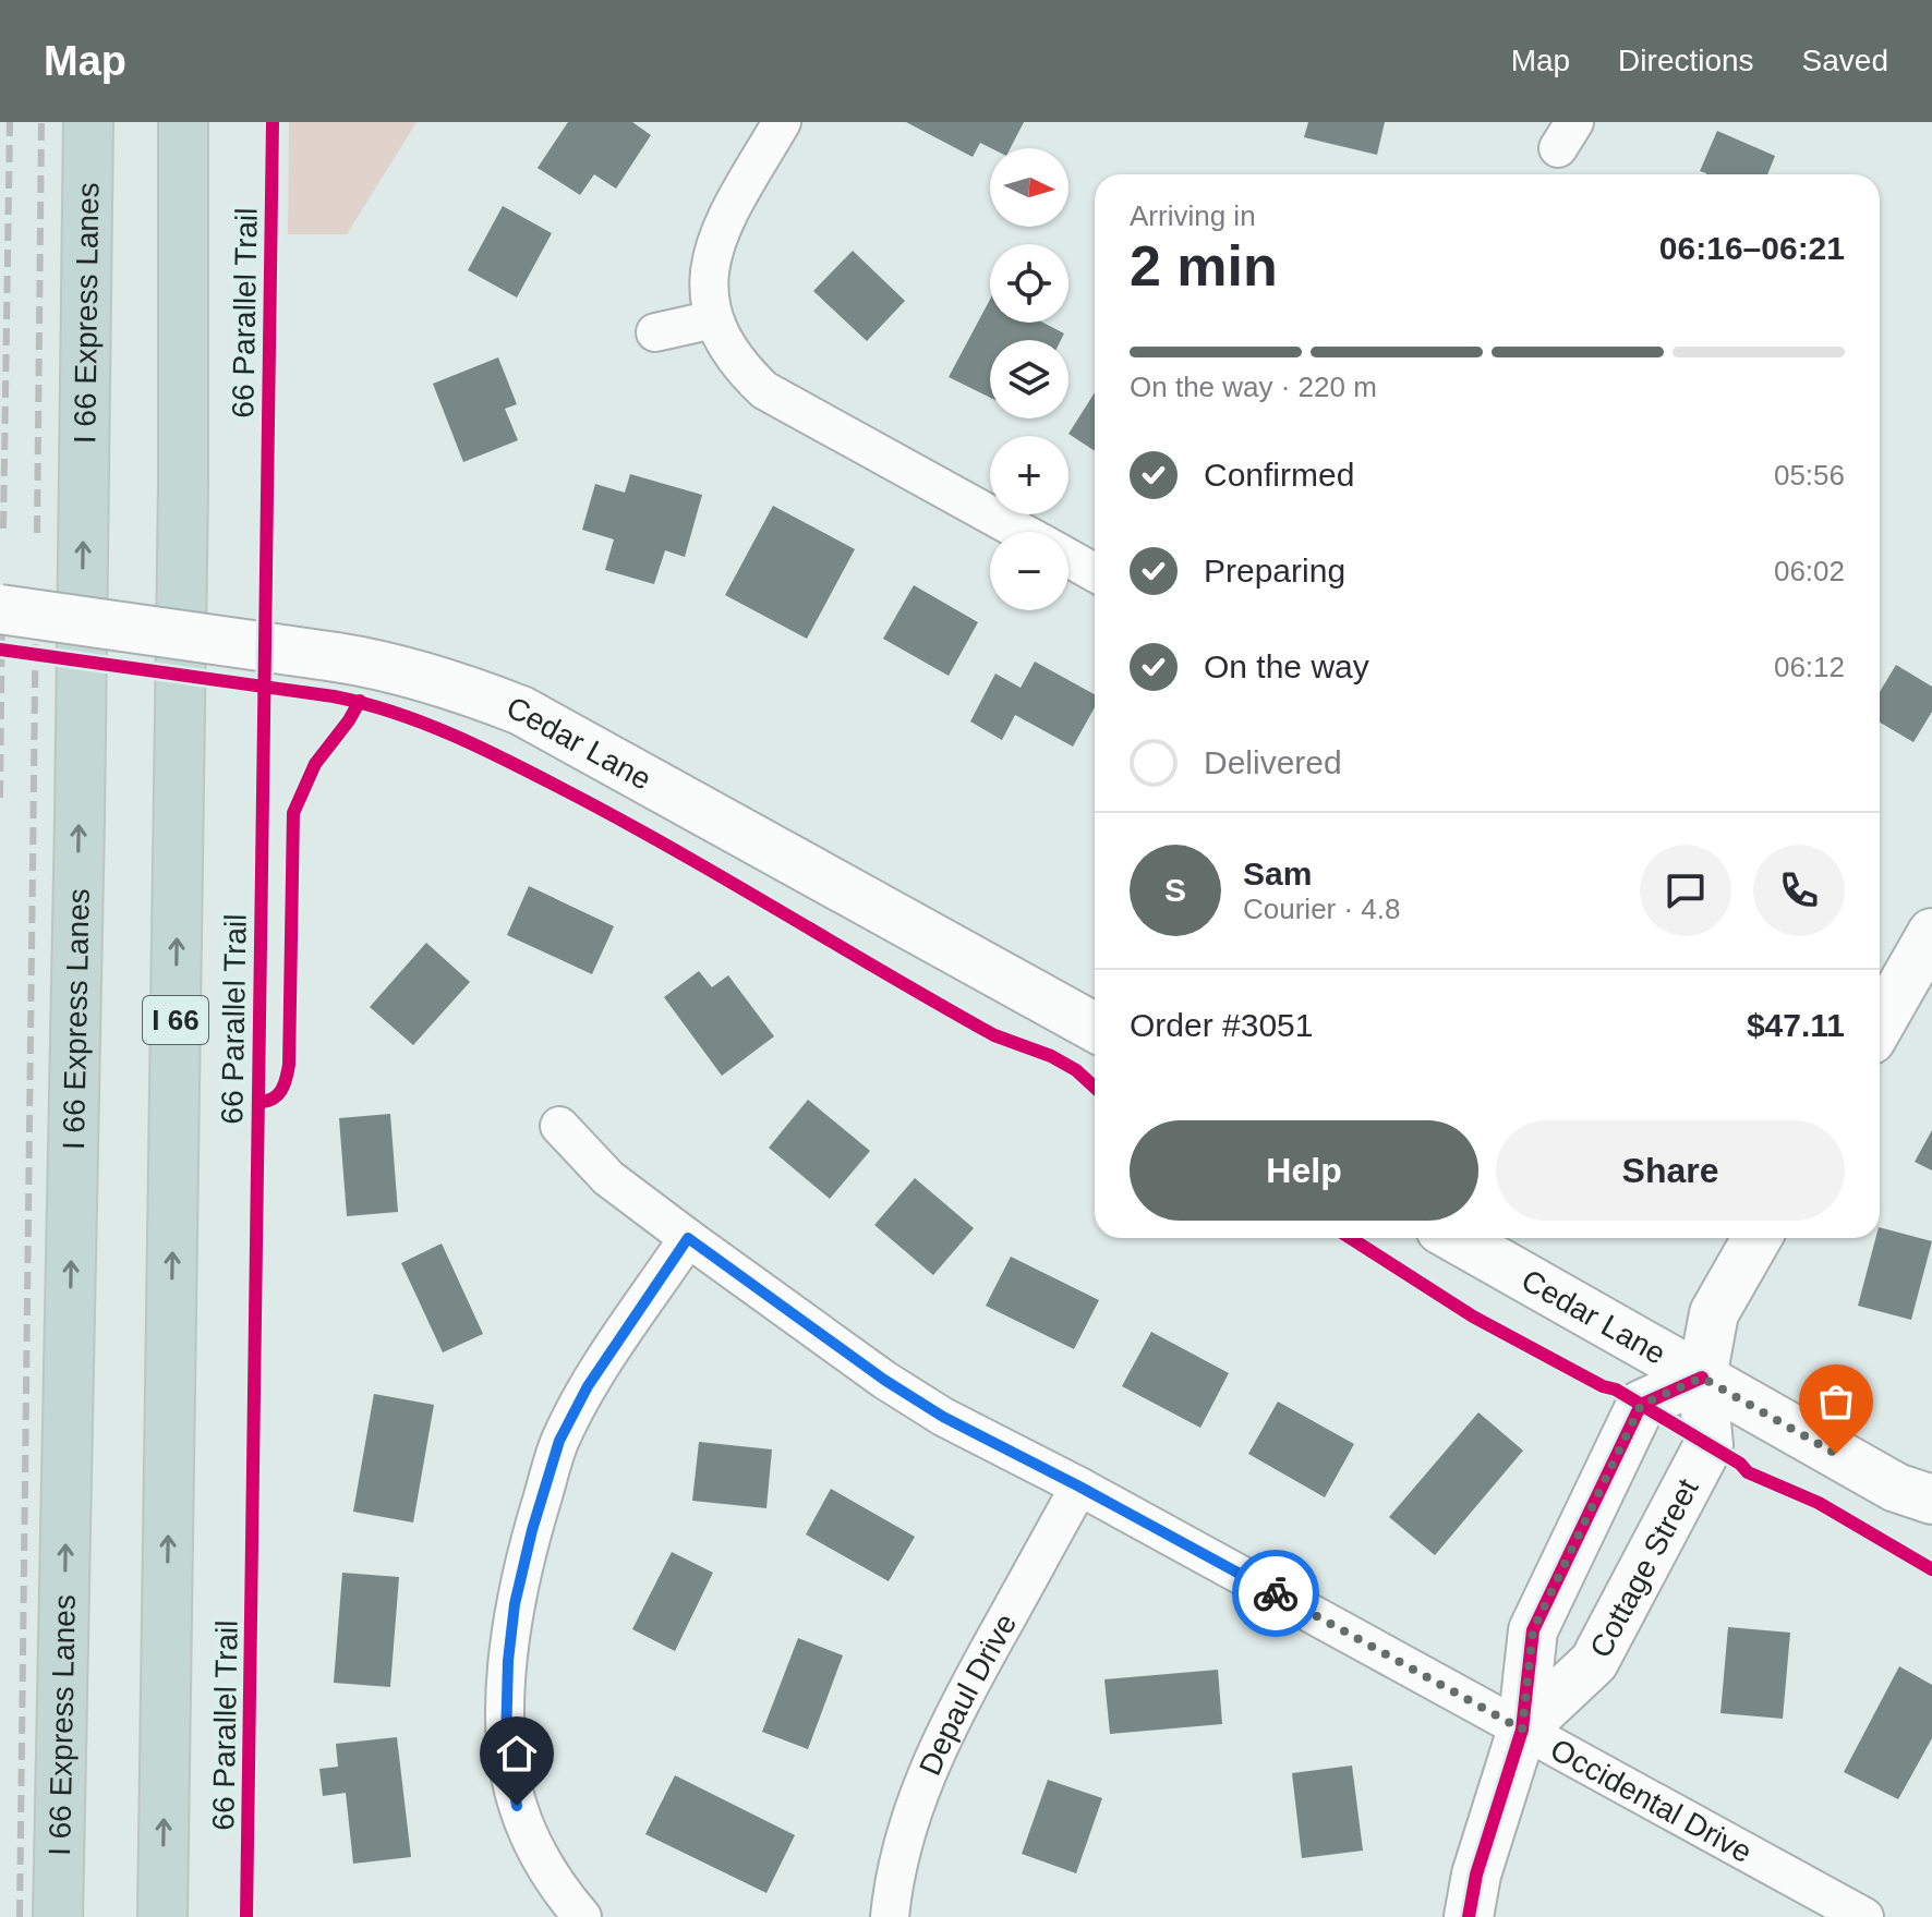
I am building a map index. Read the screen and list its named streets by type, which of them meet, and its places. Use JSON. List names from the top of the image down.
{
  "streets": {
    "highway": ["I 66 Express Lanes", "I 66"],
    "main road": ["Cedar Lane", "Cottage Street"],
    "street": ["Depaul Drive", "Occidental Drive"],
    "cycle path": ["66 Parallel Trail"]
  },
  "crossings": [
    ["Cedar Lane", "Cottage Street"],
    ["Cottage Street", "Occidental Drive"],
    ["Depaul Drive", "Occidental Drive"]
  ],
  "north": "right",
  "page": {
    "header": "Map",
    "nav": ["Map", "Directions", "Saved"],
    "map_buttons": ["+", "−"],
    "heading": ["2 min", "Arriving in", "06:16–06:21"],
    "panel": [
      "Sam",
      "Courier · 4.8",
      "Order #3051",
      "$47.11"
    ],
    "bar": "On the way · 220 m",
    "list": [
      ["Confirmed", "05:56"],
      ["Preparing", "06:02"],
      ["On the way", "06:12"],
      "Delivered"
    ],
    "round": "S",
    "buttons": ["Help", "Share"]
  }
}
